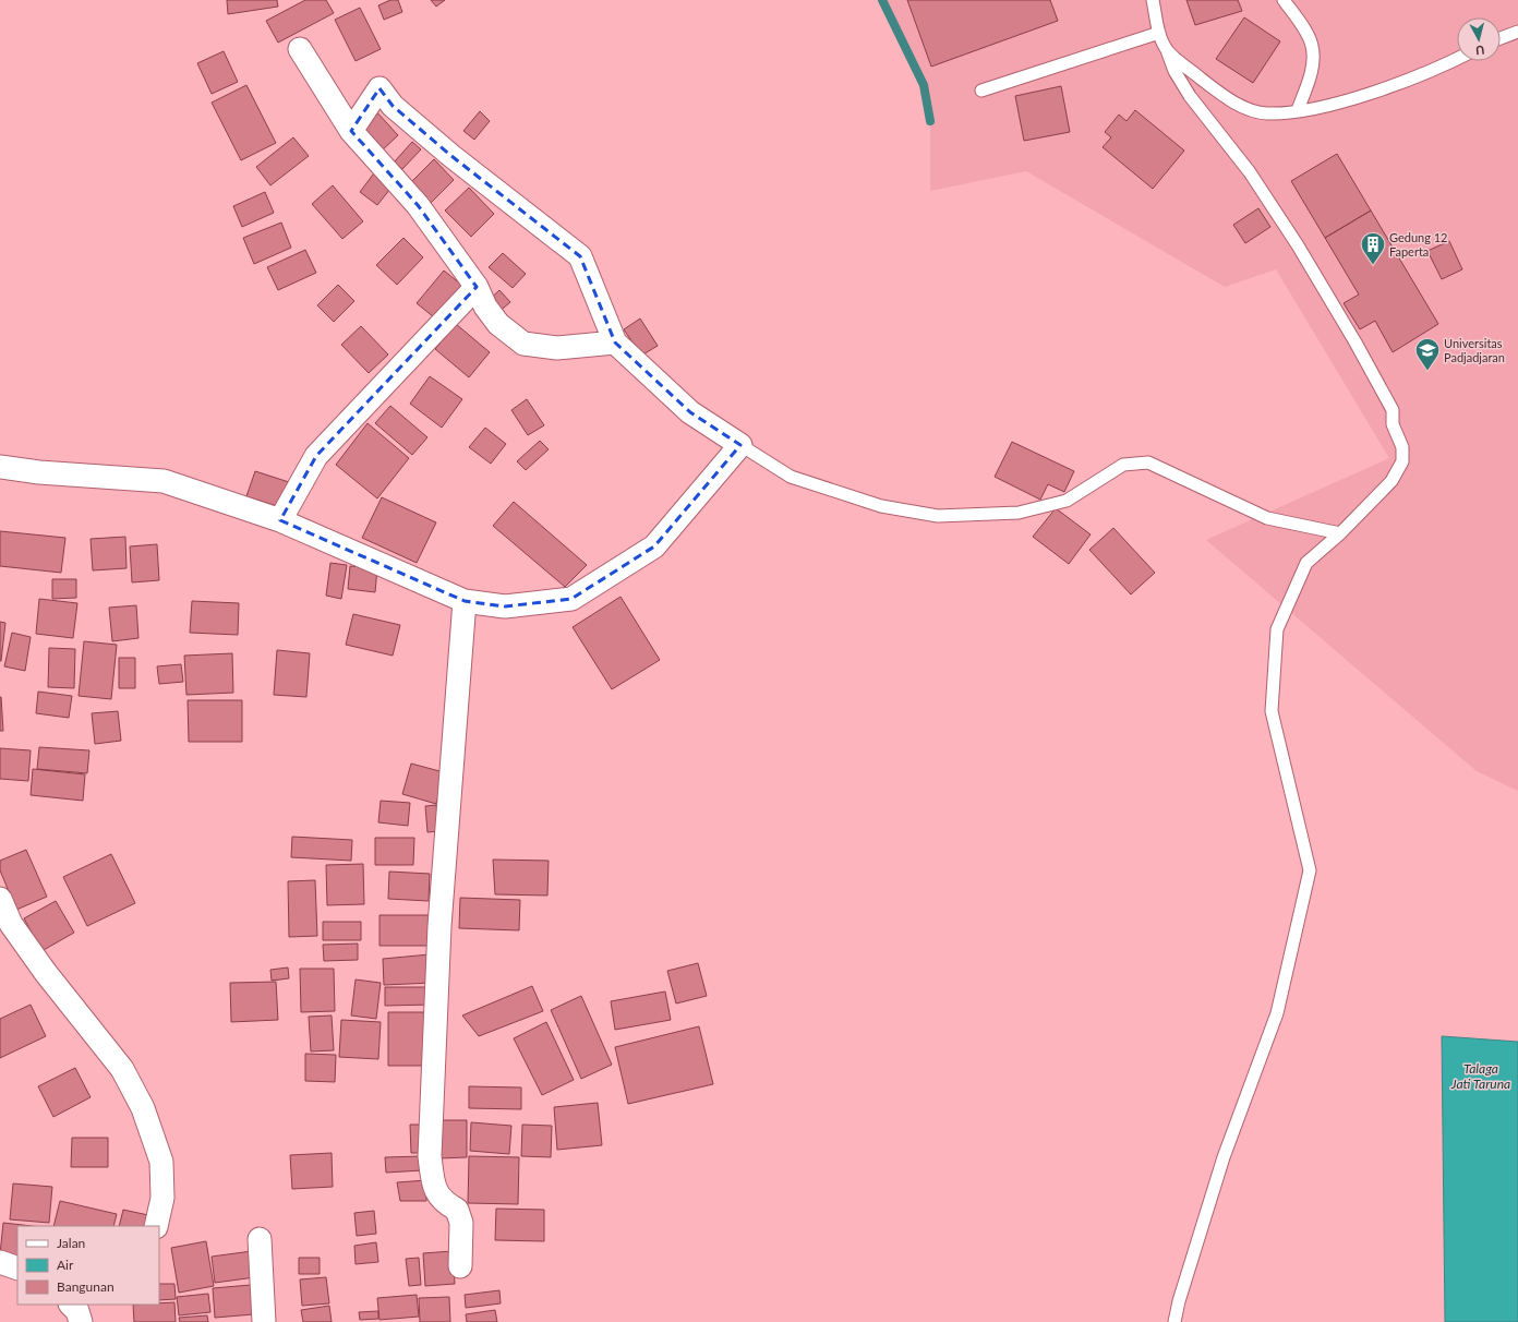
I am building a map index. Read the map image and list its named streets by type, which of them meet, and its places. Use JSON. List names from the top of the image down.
{
  "water": ["Talaga Jati Taruna"],
  "places": {
    "building": ["Gedung 12 Faperta"],
    "school or university": ["Universitas Padjadjaran"]
  },
  "legend": ["Jalan", "Air", "Bangunan"],
  "north": "bottom"
}
